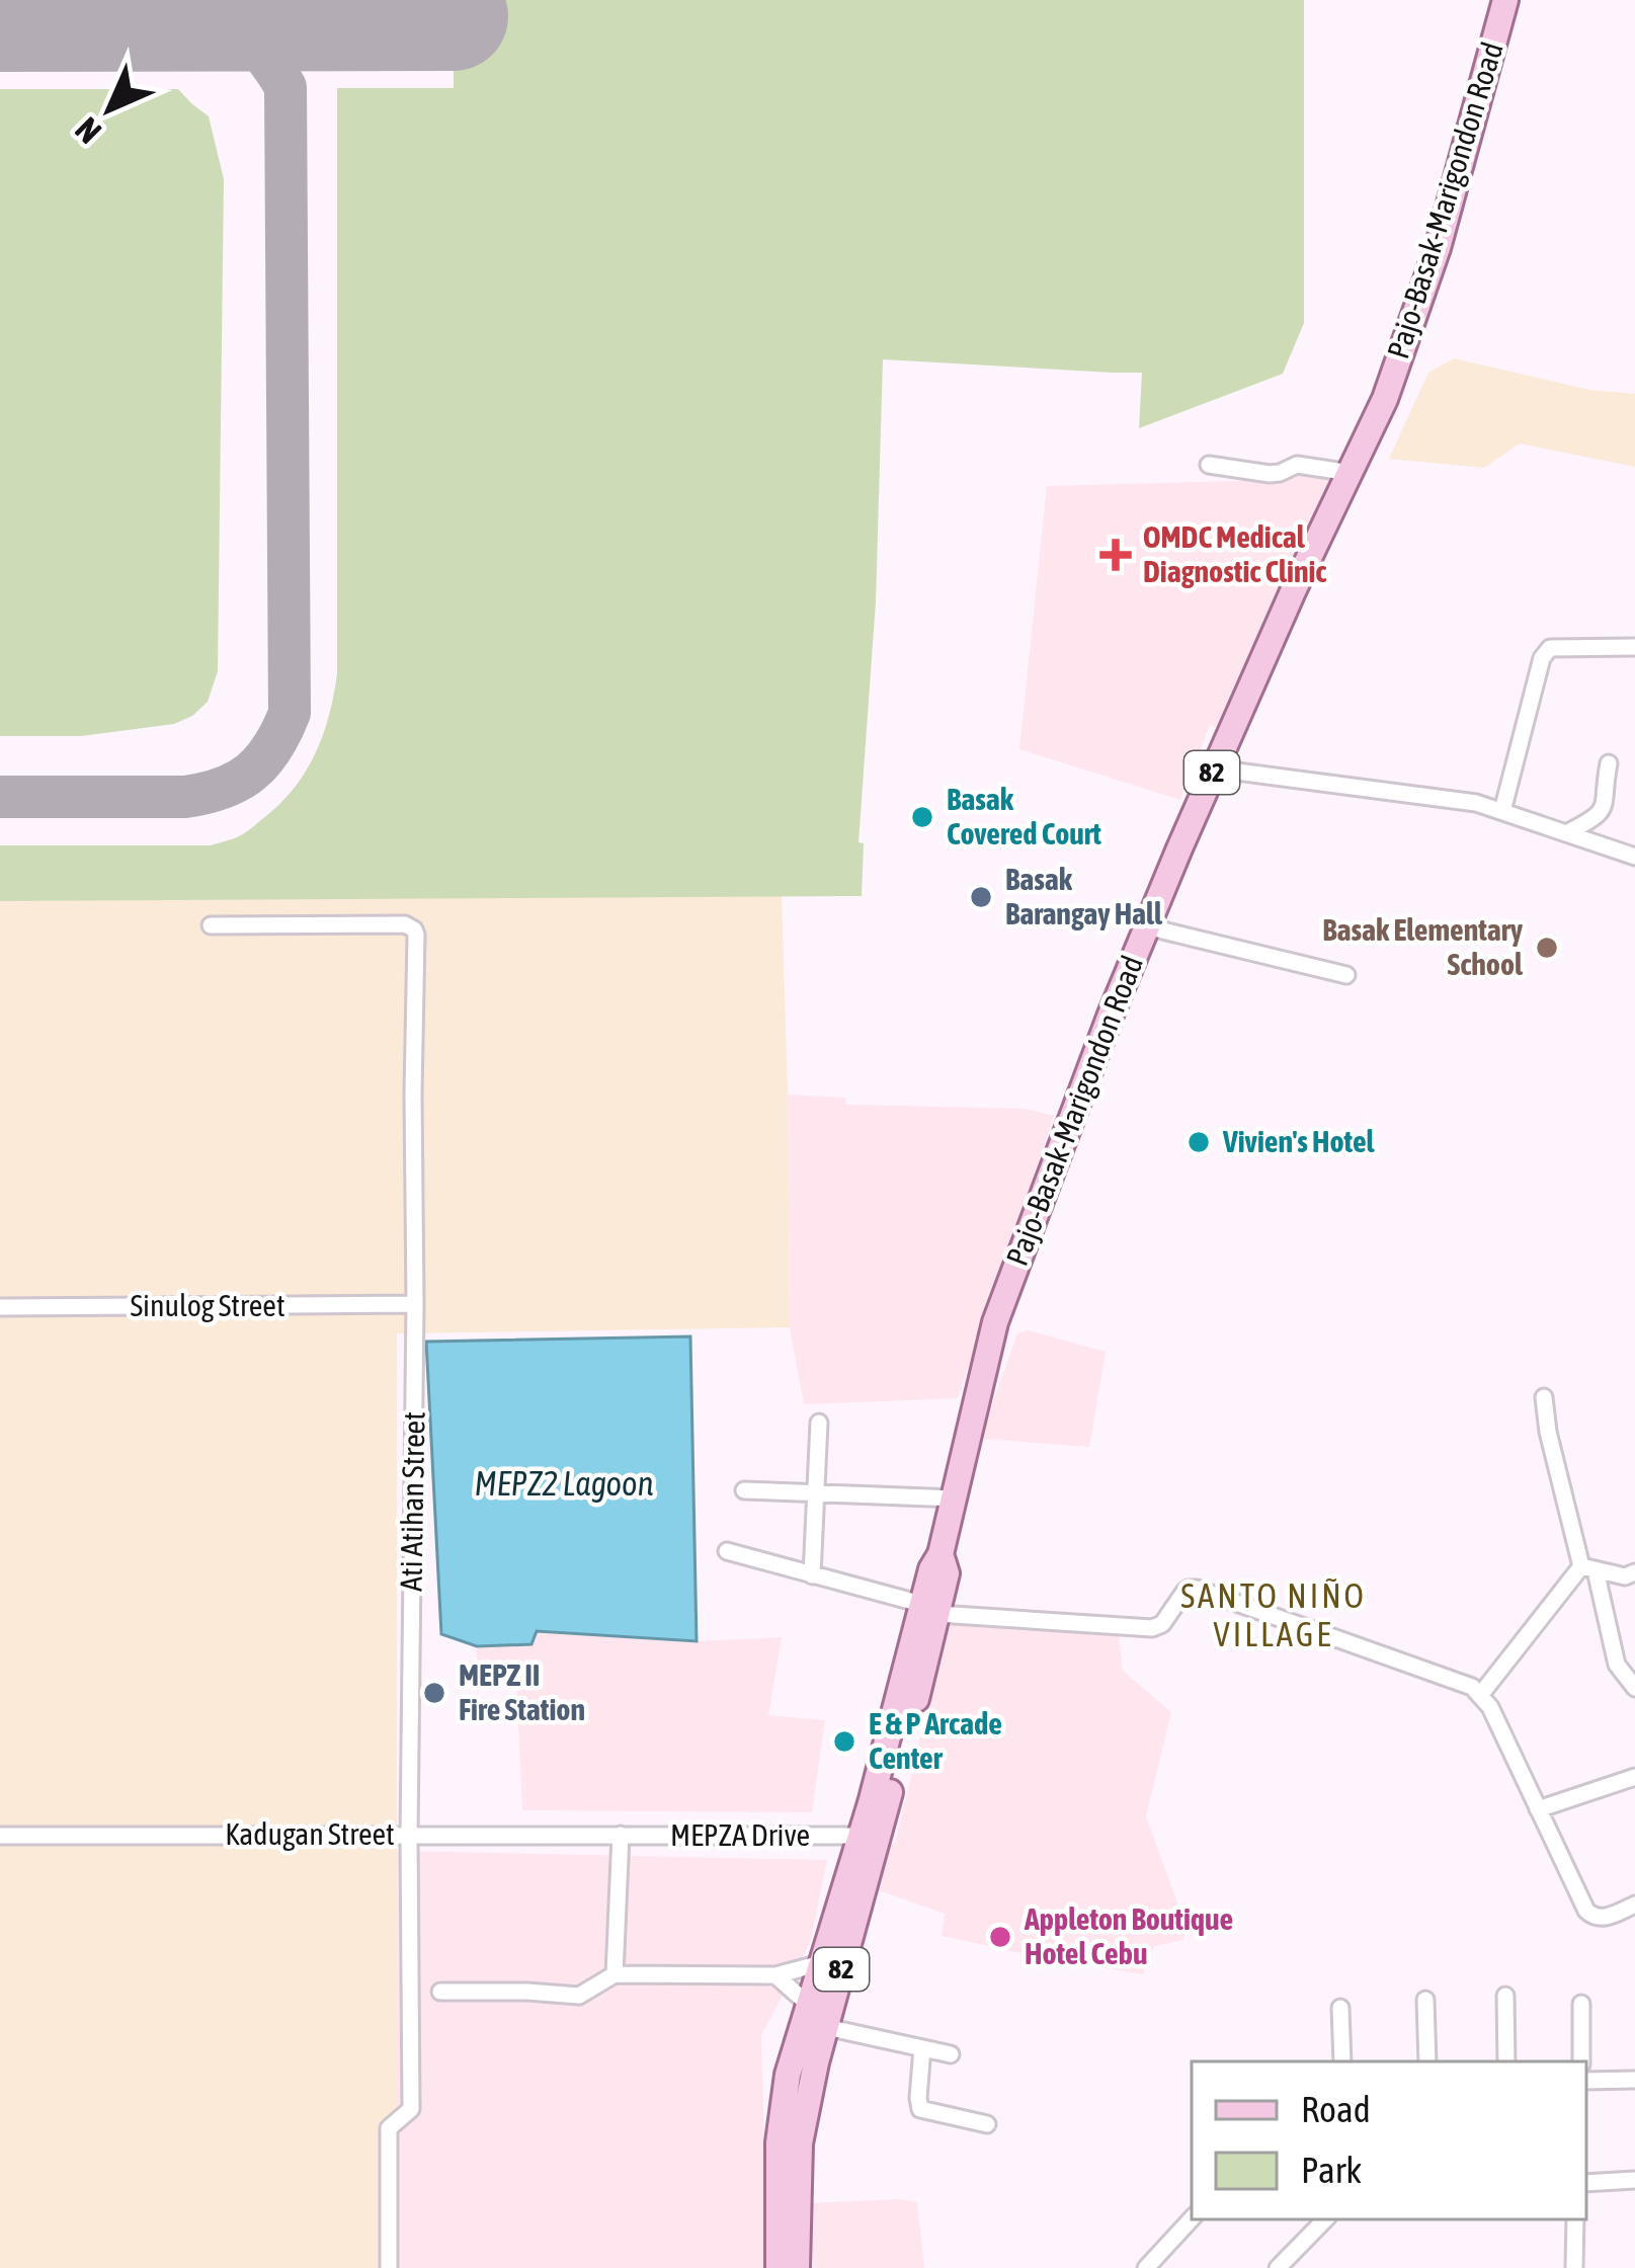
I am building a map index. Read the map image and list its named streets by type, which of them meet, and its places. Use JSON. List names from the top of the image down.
{
  "streets": {
    "main road": ["Pajo-Basak-Marigondon Road", "82"],
    "street": [
      "Sinulog Street",
      "Ati Atihan Street",
      "Kadugan Street",
      "MEPZA Drive"
    ]
  },
  "crossings": [
    ["Pajo-Basak-Marigondon Road", "MEPZA Drive"],
    ["Sinulog Street", "Ati Atihan Street"],
    ["Ati Atihan Street", "Kadugan Street"],
    ["Kadugan Street", "MEPZA Drive"]
  ],
  "districts": ["SANTO NIÑO VILLAGE"],
  "water": ["MEPZ2 Lagoon"],
  "places": {
    "health": ["OMDC Medical Diagnostic Clinic"],
    "other": [
      "Basak Covered Court",
      "Basak Barangay Hall",
      "Basak Elementary School",
      "Vivien's Hotel",
      "MEPZ II Fire Station",
      "E & P Arcade Center",
      "Appleton Boutique Hotel Cebu"
    ]
  },
  "legend": ["Road", "Park"],
  "north": "bottom left"
}
